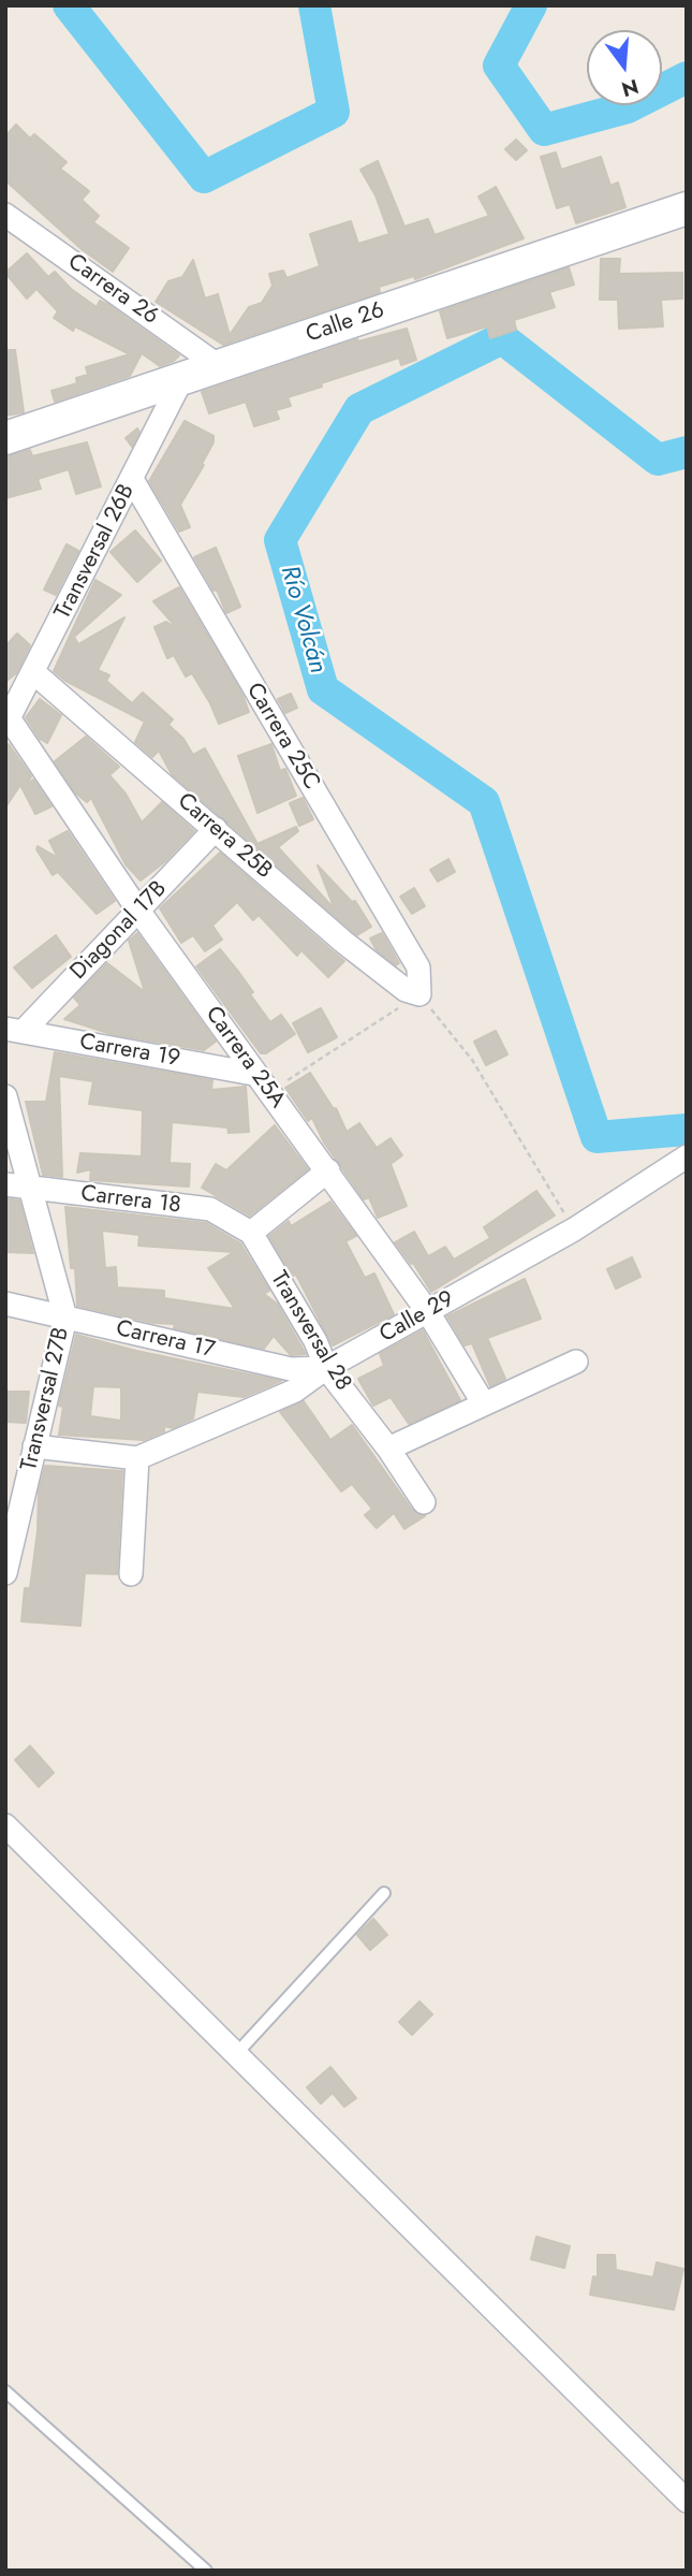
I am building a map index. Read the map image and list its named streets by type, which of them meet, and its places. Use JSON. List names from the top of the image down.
{
  "streets": {
    "main road": ["Calle 26"],
    "street": [
      "Carrera 26",
      "Transversal 26B",
      "Carrera 25C",
      "Carrera 25B",
      "Diagonal 17B",
      "Carrera 19",
      "Carrera 25A",
      "Carrera 18",
      "Calle 29",
      "Transversal 28",
      "Carrera 17",
      "Transversal 27B"
    ]
  },
  "crossings": [
    ["Carrera 26", "Calle 26"],
    ["Calle 26", "Transversal 26B"],
    ["Transversal 26B", "Carrera 25C"],
    ["Transversal 26B", "Carrera 25B"],
    ["Transversal 26B", "Carrera 25A"],
    ["Carrera 25C", "Carrera 25B"],
    ["Carrera 25B", "Diagonal 17B"],
    ["Diagonal 17B", "Carrera 19"],
    ["Diagonal 17B", "Carrera 25A"],
    ["Carrera 19", "Carrera 25A"],
    ["Carrera 25A", "Calle 29"],
    ["Carrera 18", "Transversal 28"],
    ["Carrera 18", "Transversal 27B"],
    ["Calle 29", "Transversal 28"],
    ["Calle 29", "Carrera 17"],
    ["Transversal 28", "Carrera 17"],
    ["Carrera 17", "Transversal 27B"]
  ],
  "water": ["Río Volcán"],
  "north": "bottom"
}
